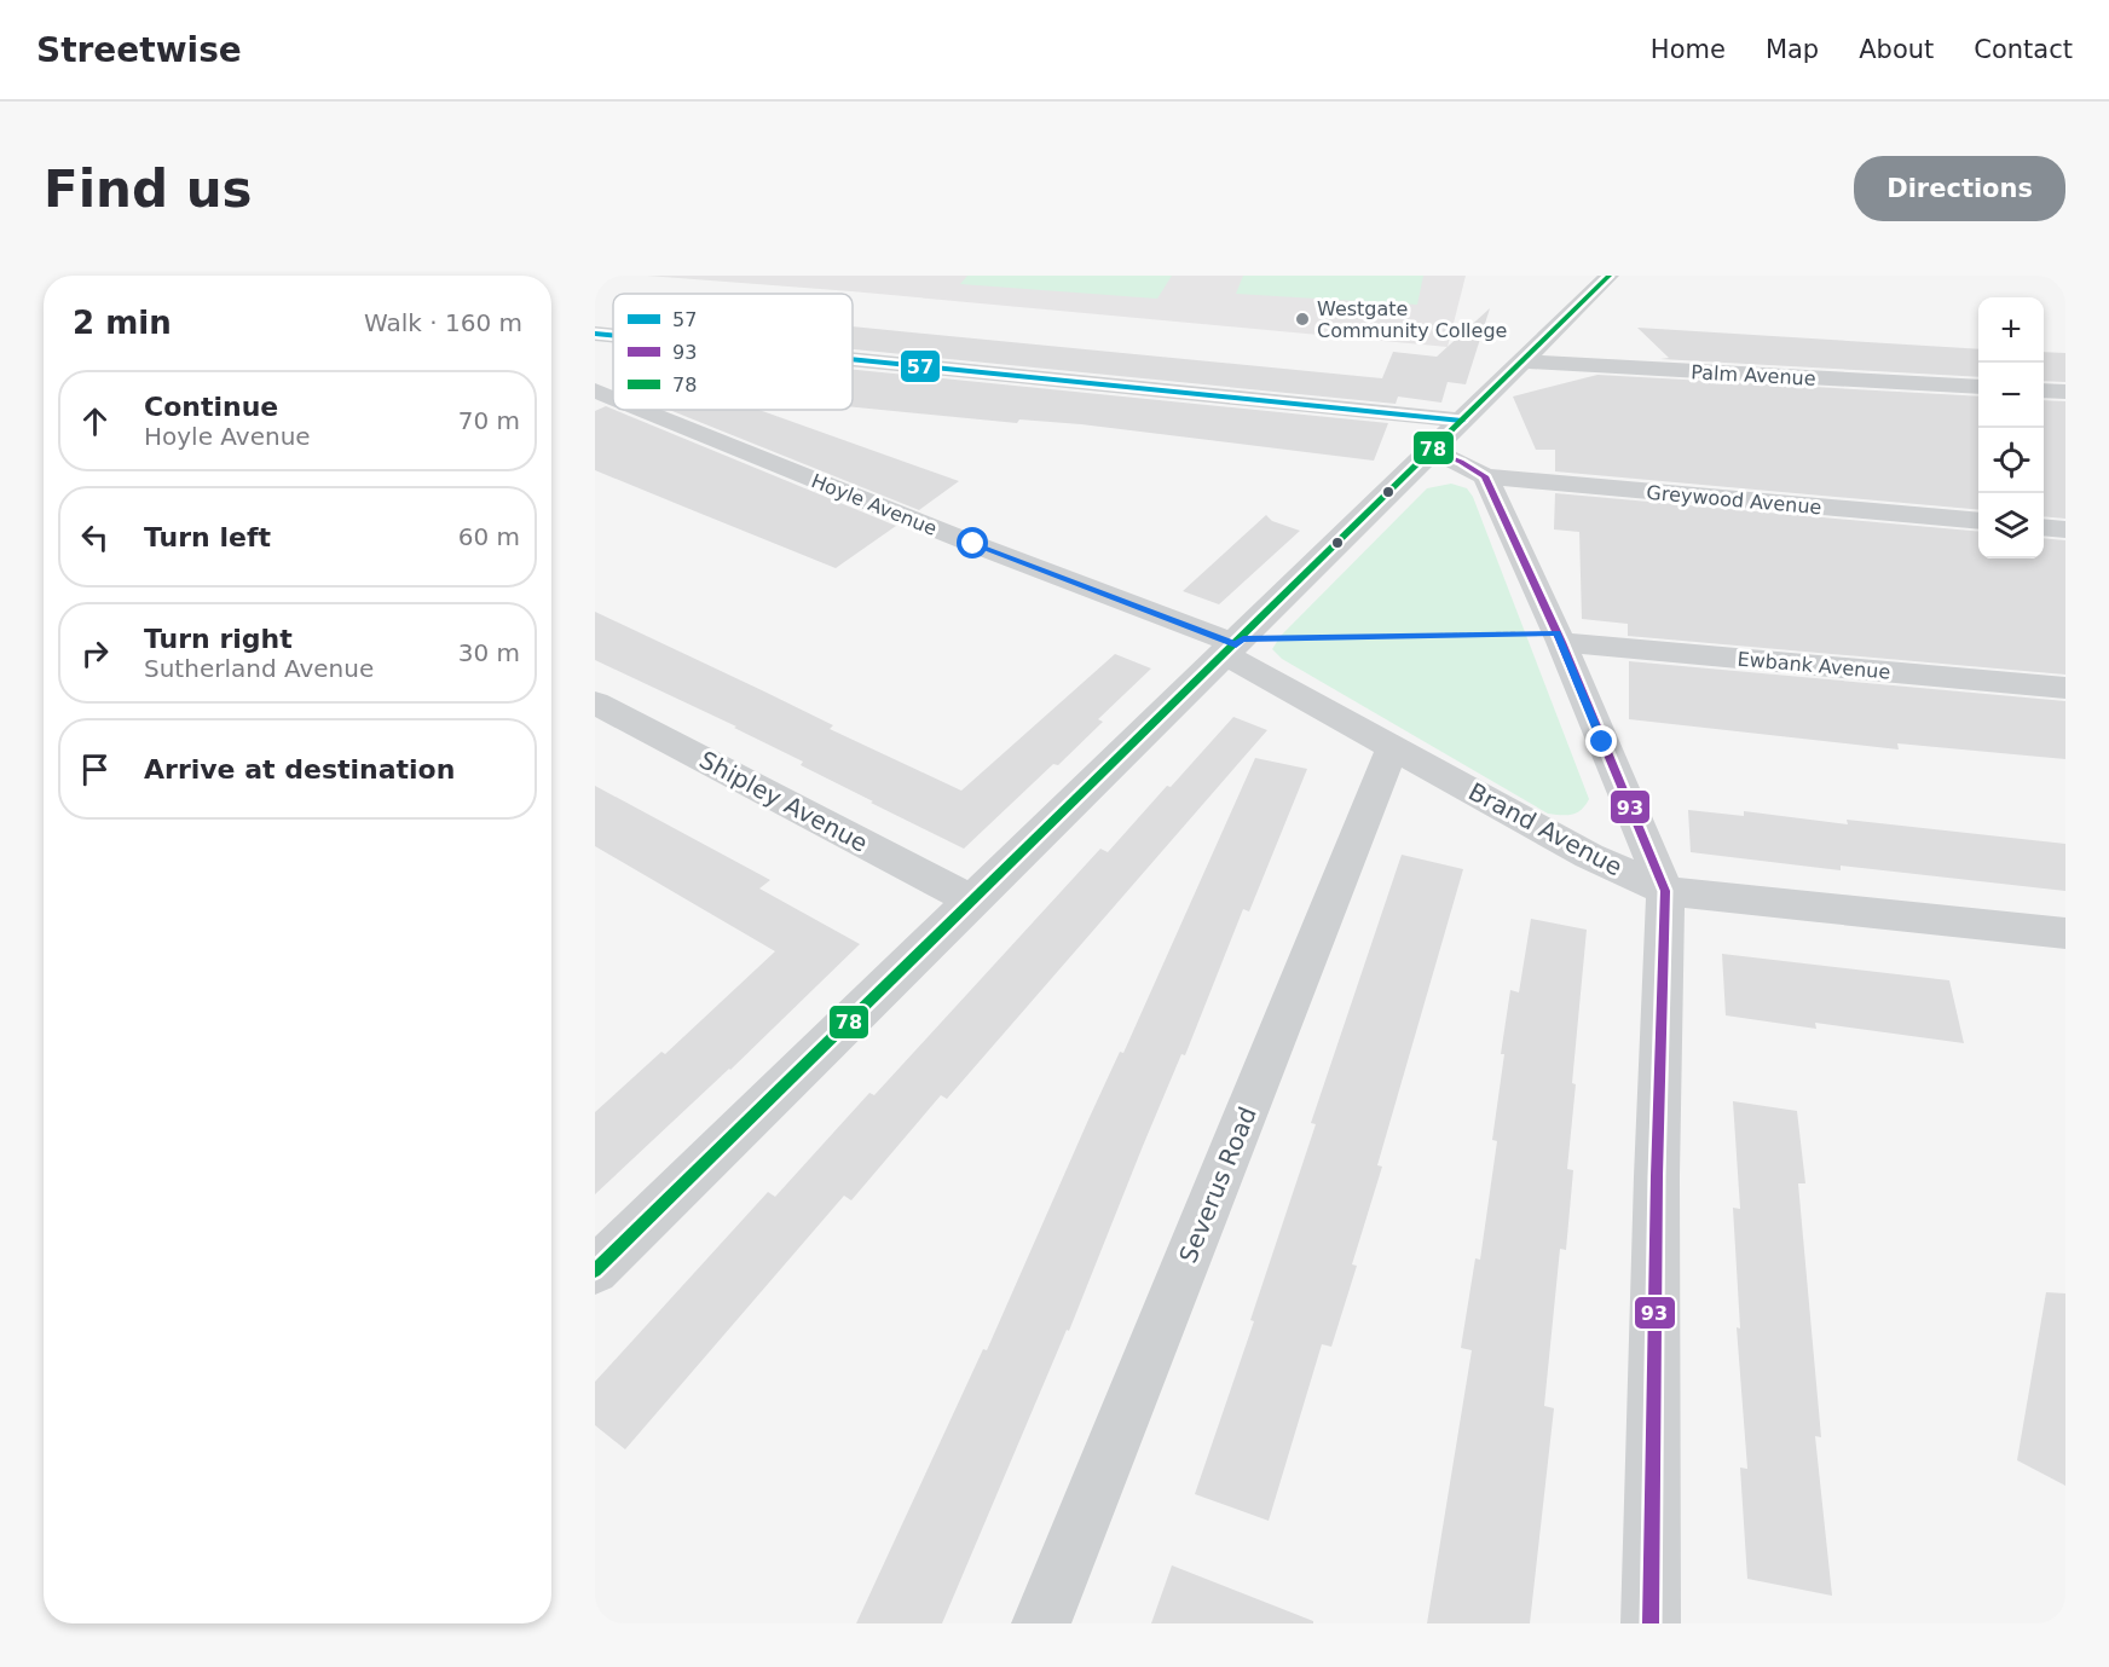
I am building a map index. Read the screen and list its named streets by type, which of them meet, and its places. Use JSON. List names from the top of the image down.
{
  "streets": {
    "street": [
      "Palm Avenue",
      "Greywood Avenue",
      "Hoyle Avenue",
      "Ewbank Avenue",
      "Shipley Avenue",
      "Brand Avenue",
      "Severus Road"
    ]
  },
  "crossings": [
    ["Hoyle Avenue", "Brand Avenue"],
    ["Brand Avenue", "Severus Road"]
  ],
  "places": ["Westgate Community College"],
  "lines": ["transit line 78", "transit line 57", "transit line 93"],
  "legend": ["57", "93", "78"],
  "page": {
    "header": "Streetwise",
    "nav": [
      "Home",
      "Map",
      "About",
      "Contact"
    ],
    "buttons": "Directions",
    "title": "Find us",
    "heading": ["2 min", "Walk · 160 m"],
    "map_buttons": ["+", "−"],
    "list": [
      ["Continue", "Hoyle Avenue", "70 m"],
      ["Turn left", "60 m"],
      ["Turn right", "Sutherland Avenue", "30 m"],
      "Arrive at destination"
    ]
  }
}
